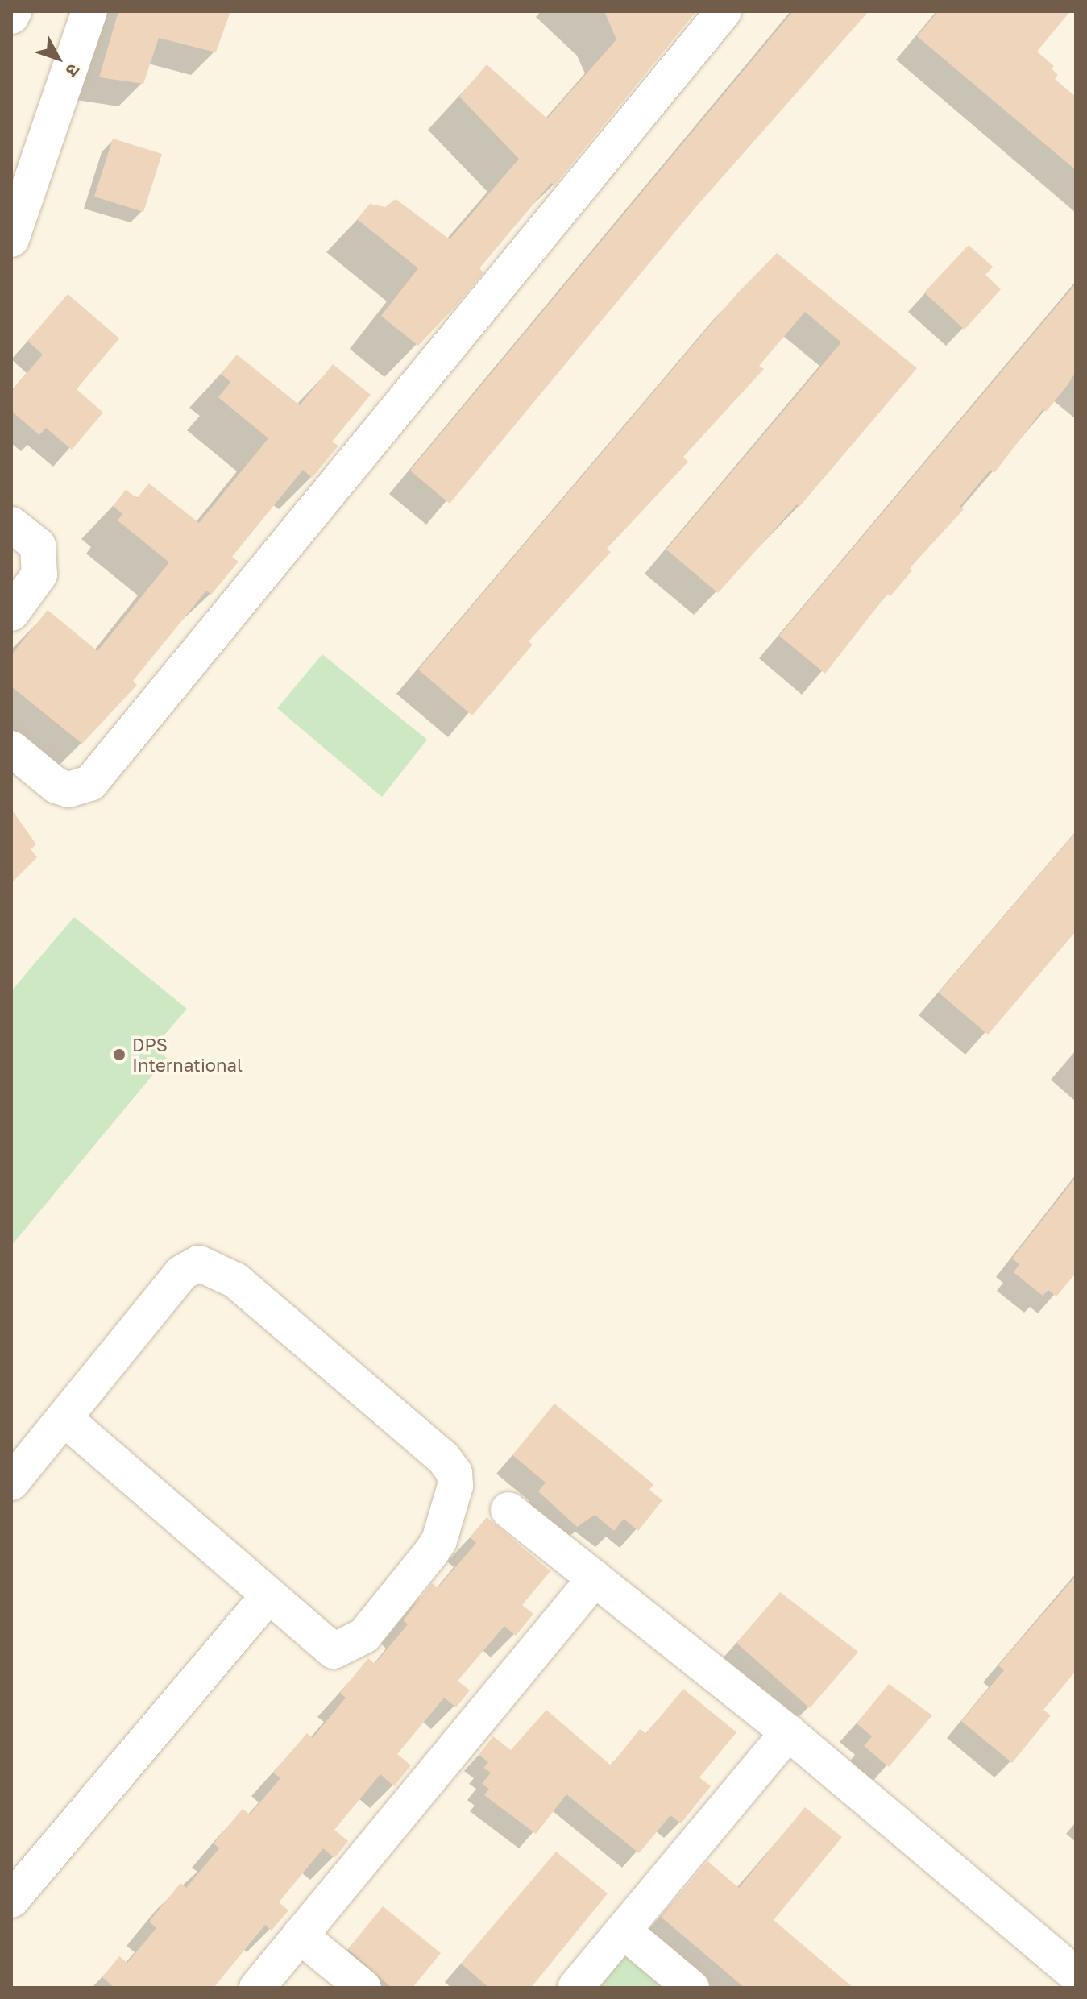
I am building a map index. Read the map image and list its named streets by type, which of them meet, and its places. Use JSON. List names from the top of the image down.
{
  "places": ["DPS International"],
  "north": "bottom right"
}
